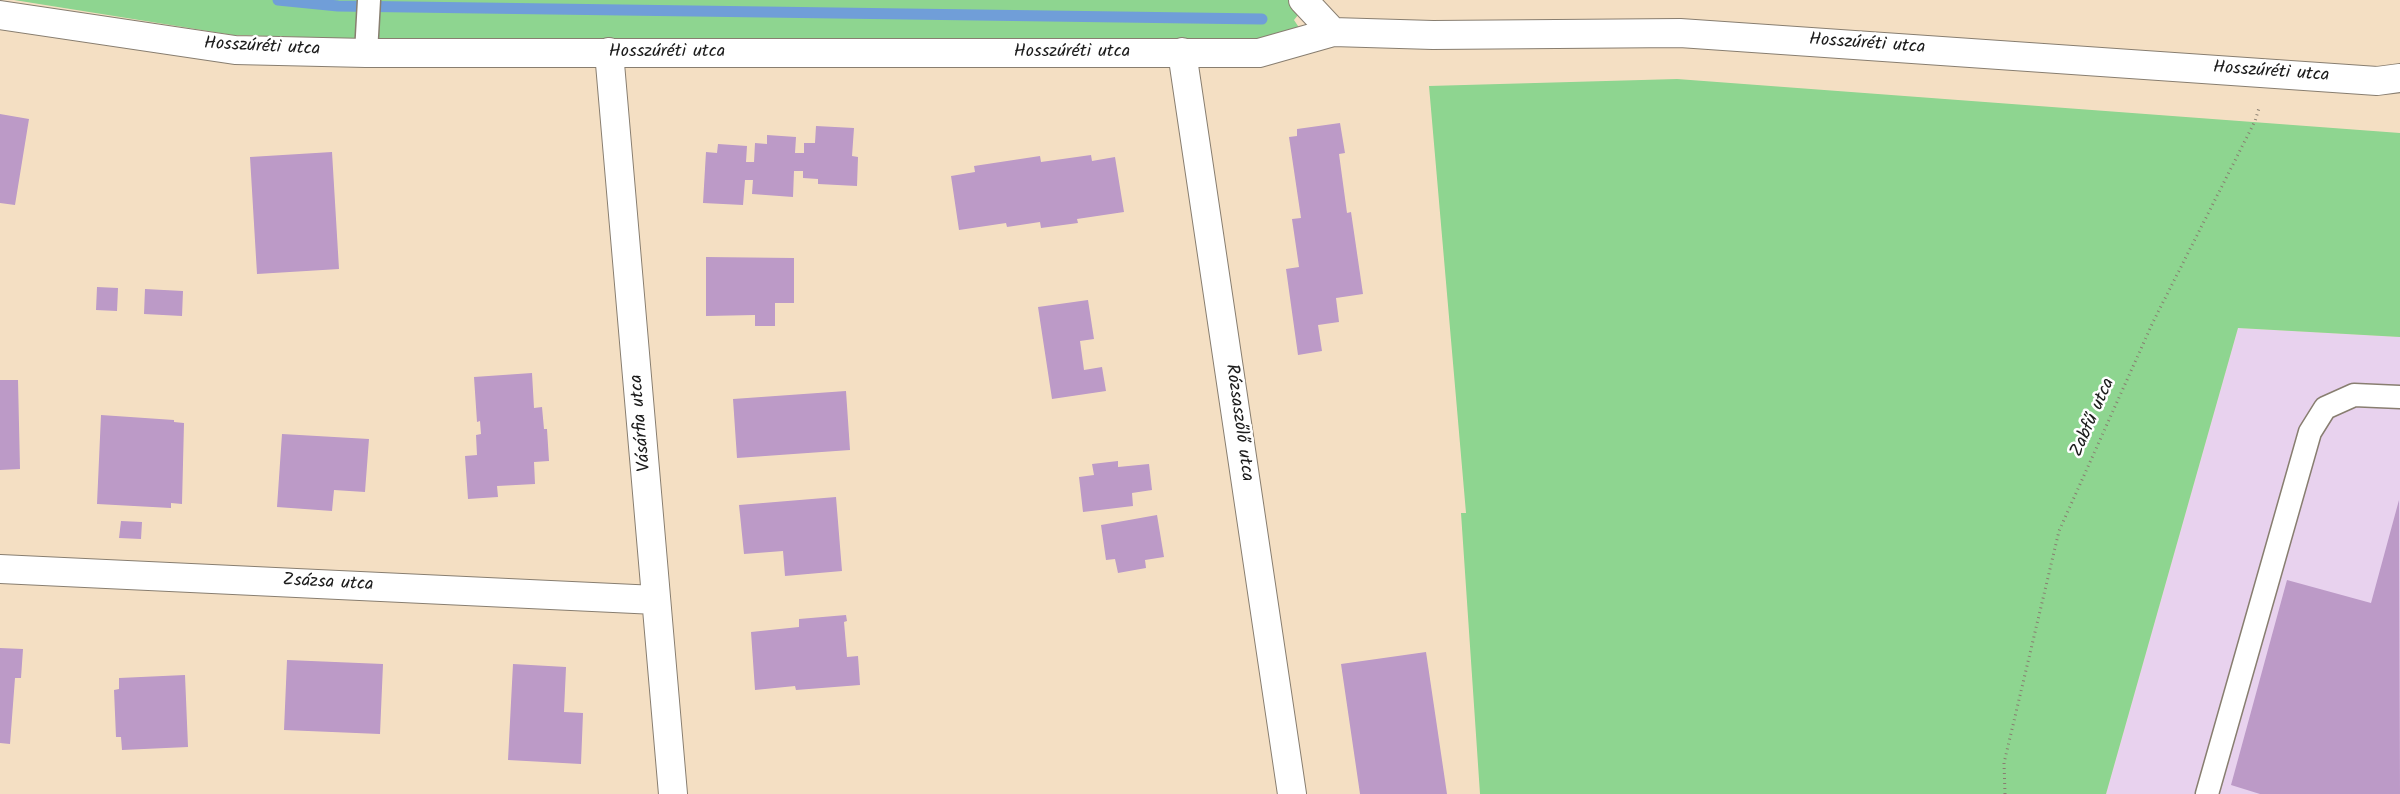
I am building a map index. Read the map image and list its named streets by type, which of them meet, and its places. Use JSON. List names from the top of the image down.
{
  "streets": {
    "street": [
      "Hosszúréti utca",
      "Vásárfia utca",
      "Rózsaszőlő utca",
      "Zsázsa utca"
    ],
    "path": ["Zabfű utca"]
  },
  "crossings": [
    ["Hosszúréti utca", "Zabfű utca"],
    ["Hosszúréti utca", "Vásárfia utca"],
    ["Hosszúréti utca", "Rózsaszőlő utca"],
    ["Vásárfia utca", "Zsázsa utca"]
  ]
}
